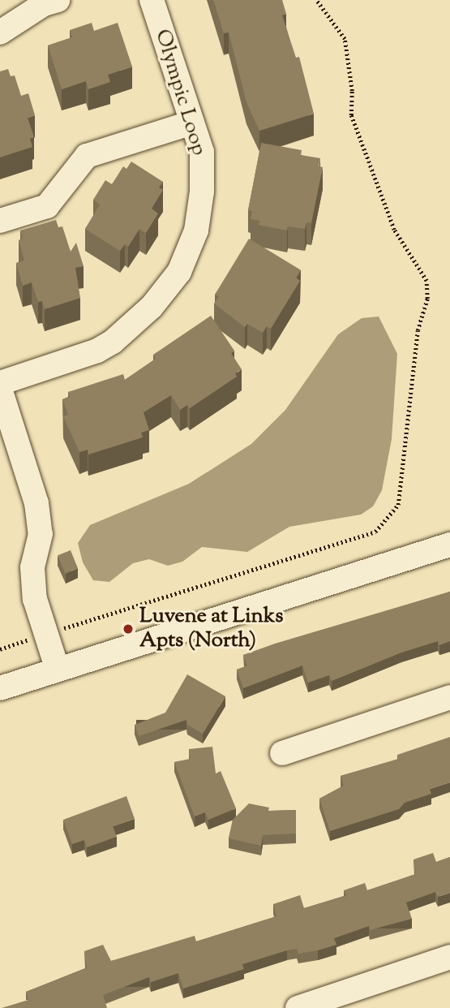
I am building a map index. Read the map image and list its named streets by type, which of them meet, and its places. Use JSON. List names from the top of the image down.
{
  "streets": {
    "street": ["Olympic Loop"]
  },
  "places": ["Luvene at Links Apts (North)"]
}
